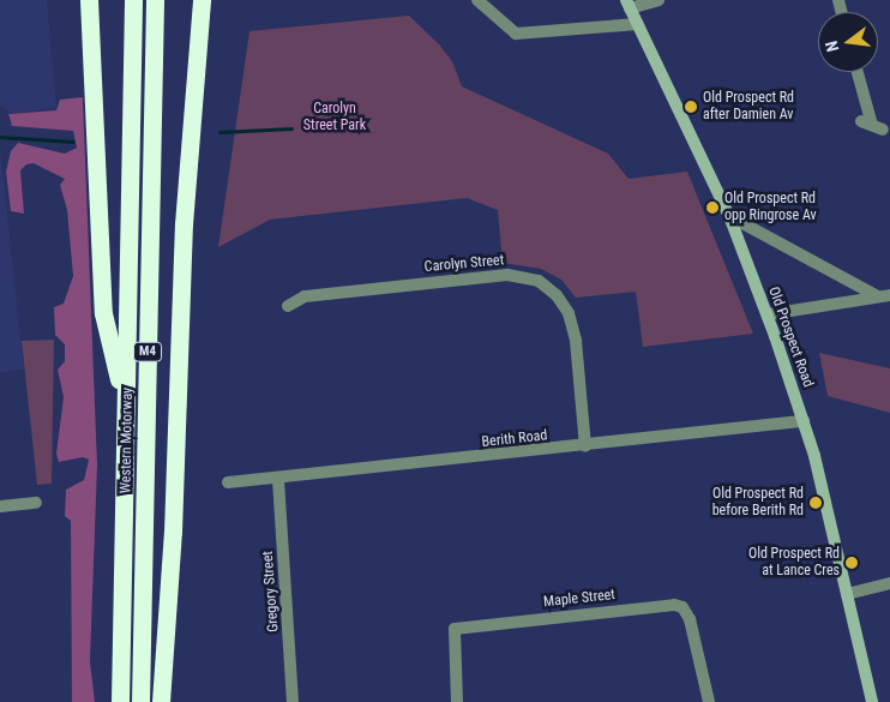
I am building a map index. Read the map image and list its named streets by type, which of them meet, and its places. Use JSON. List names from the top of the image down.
{
  "streets": {
    "highway": ["M4", "Western Motorway"],
    "main road": ["Old Prospect Road"],
    "street": [
      "Carolyn Street",
      "Berith Road",
      "Gregory Street",
      "Maple Street"
    ]
  },
  "crossings": [
    ["Carolyn Street", "Berith Road"],
    ["Old Prospect Road", "Berith Road"],
    ["Berith Road", "Gregory Street"]
  ],
  "parks": ["Carolyn Street Park"],
  "places": [
    "Old Prospect Rd after Damien Av",
    "Old Prospect Rd opp Ringrose Av",
    "Old Prospect Rd before Berith Rd",
    "Old Prospect Rd at Lance Cres"
  ],
  "north": "left"
}
